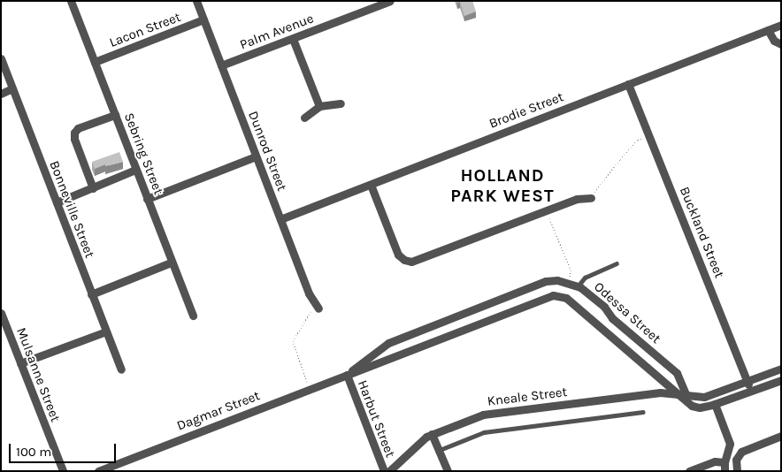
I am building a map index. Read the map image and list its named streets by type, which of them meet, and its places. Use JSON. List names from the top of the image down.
{
  "streets": {
    "street": [
      "Lacon Street",
      "Palm Avenue",
      "Brodie Street",
      "Dunrod Street",
      "Sebring Street",
      "Bonneville Street",
      "Buckland Street",
      "Odessa Street",
      "Mulsanne Street",
      "Kneale Street",
      "Dagmar Street",
      "Harbut Street"
    ]
  },
  "crossings": [
    ["Lacon Street", "Dunrod Street"],
    ["Lacon Street", "Sebring Street"],
    ["Palm Avenue", "Dunrod Street"],
    ["Brodie Street", "Dunrod Street"],
    ["Brodie Street", "Buckland Street"],
    ["Buckland Street", "Kneale Street"],
    ["Odessa Street", "Kneale Street"],
    ["Odessa Street", "Dagmar Street"],
    ["Dagmar Street", "Harbut Street"]
  ],
  "districts": ["HOLLAND PARK WEST"],
  "scale_bar": "100 m"
}
